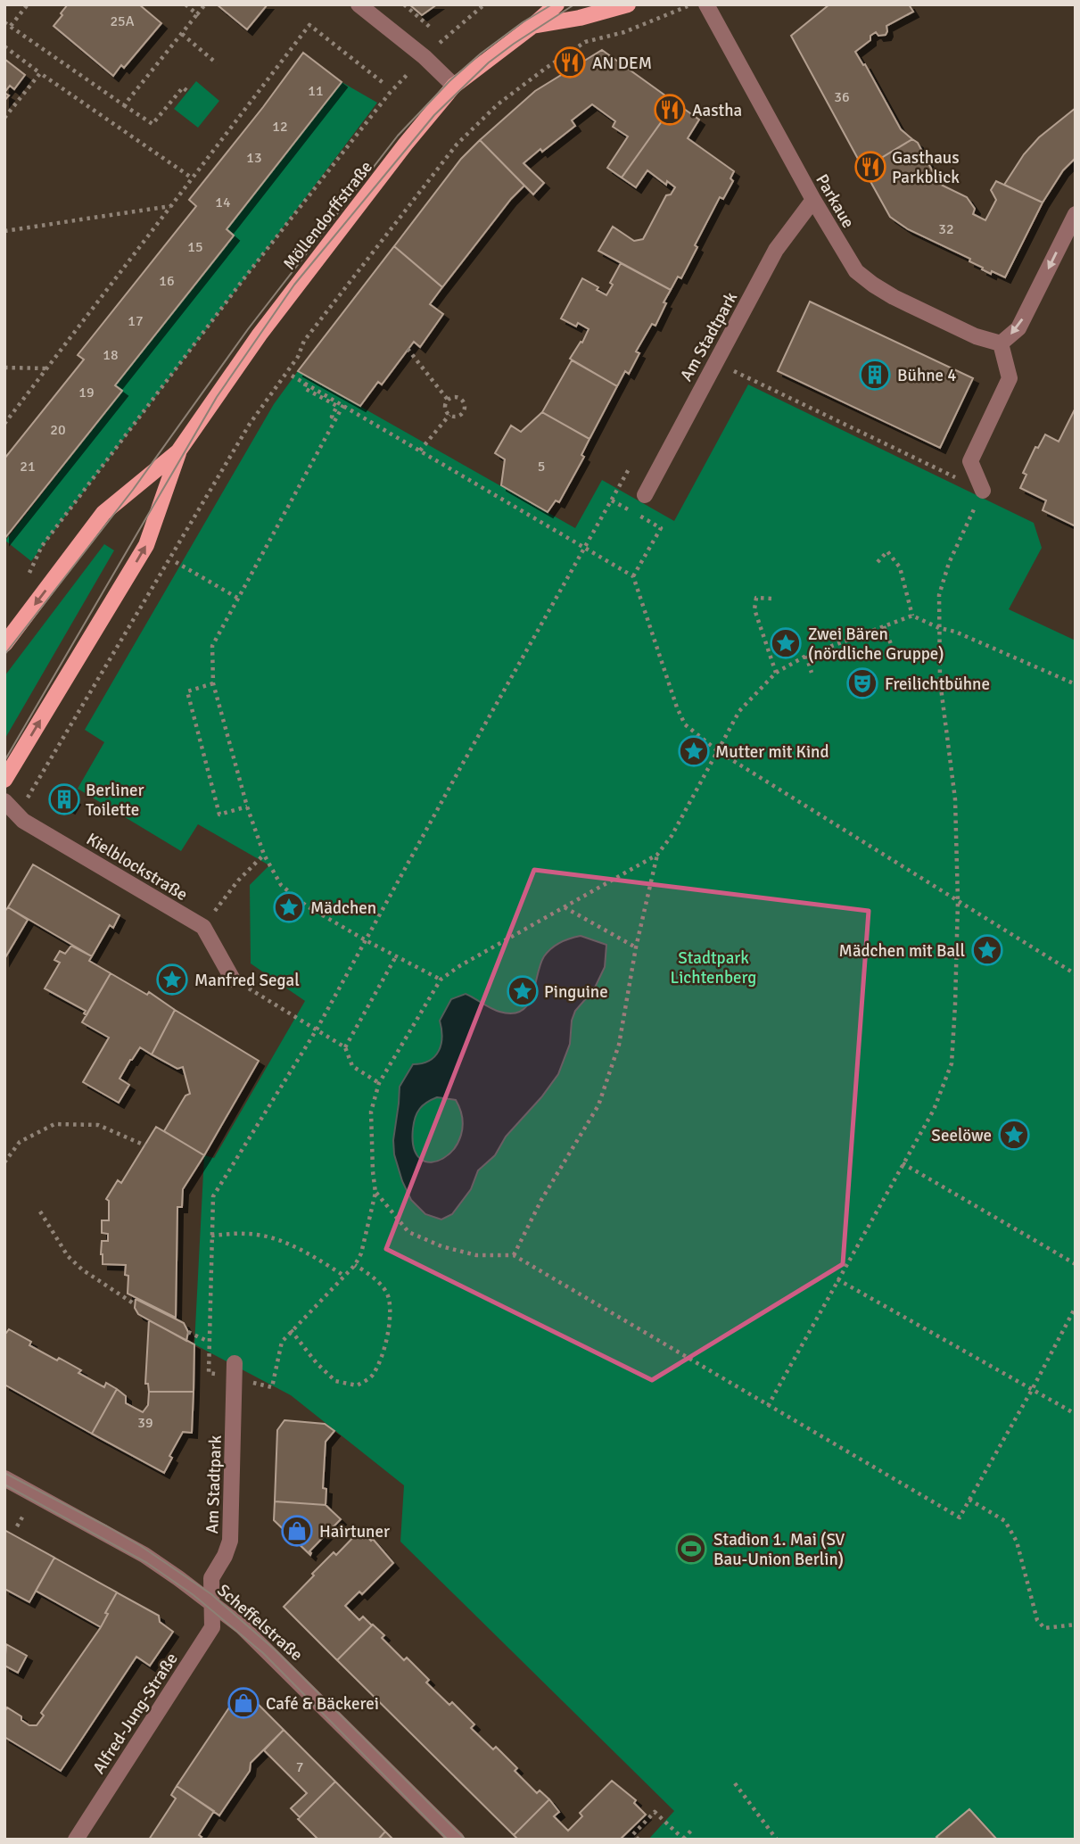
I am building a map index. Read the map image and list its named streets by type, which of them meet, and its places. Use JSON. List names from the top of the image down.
{
  "streets": {
    "main road": ["Möllendorffstraße"],
    "street": [
      "Parkaue",
      "Am Stadtpark",
      "Kielblockstraße",
      "Scheffelstraße",
      "Alfred-Jung-Straße"
    ]
  },
  "crossings": [
    ["Parkaue", "Am Stadtpark"],
    ["Am Stadtpark", "Scheffelstraße"],
    ["Am Stadtpark", "Alfred-Jung-Straße"],
    ["Scheffelstraße", "Alfred-Jung-Straße"]
  ],
  "parks": ["Stadtpark Lichtenberg"],
  "places": {
    "restaurant": ["AN DEM", "Aastha", "Gasthaus Parkblick"],
    "building": ["Bühne 4", "Berliner Toilette"],
    "place": [
      "Zwei Bären (nördliche Gruppe)",
      "Mutter mit Kind",
      "Mädchen",
      "Mädchen mit Ball",
      "Manfred Segal",
      "Pinguine",
      "Seelöwe"
    ],
    "theatre": ["Freilichtbühne"],
    "shop": ["Hairtuner", "Café & Bäckerei"],
    "sports": ["Stadion 1. Mai (SV Bau-Union Berlin)"]
  },
  "house_numbers": [
    "25A",
    "11",
    "36",
    "12",
    "13",
    "14",
    "32",
    "15",
    "16",
    "17",
    "18",
    "19",
    "20",
    "21",
    "5",
    "39",
    "7"
  ]
}
